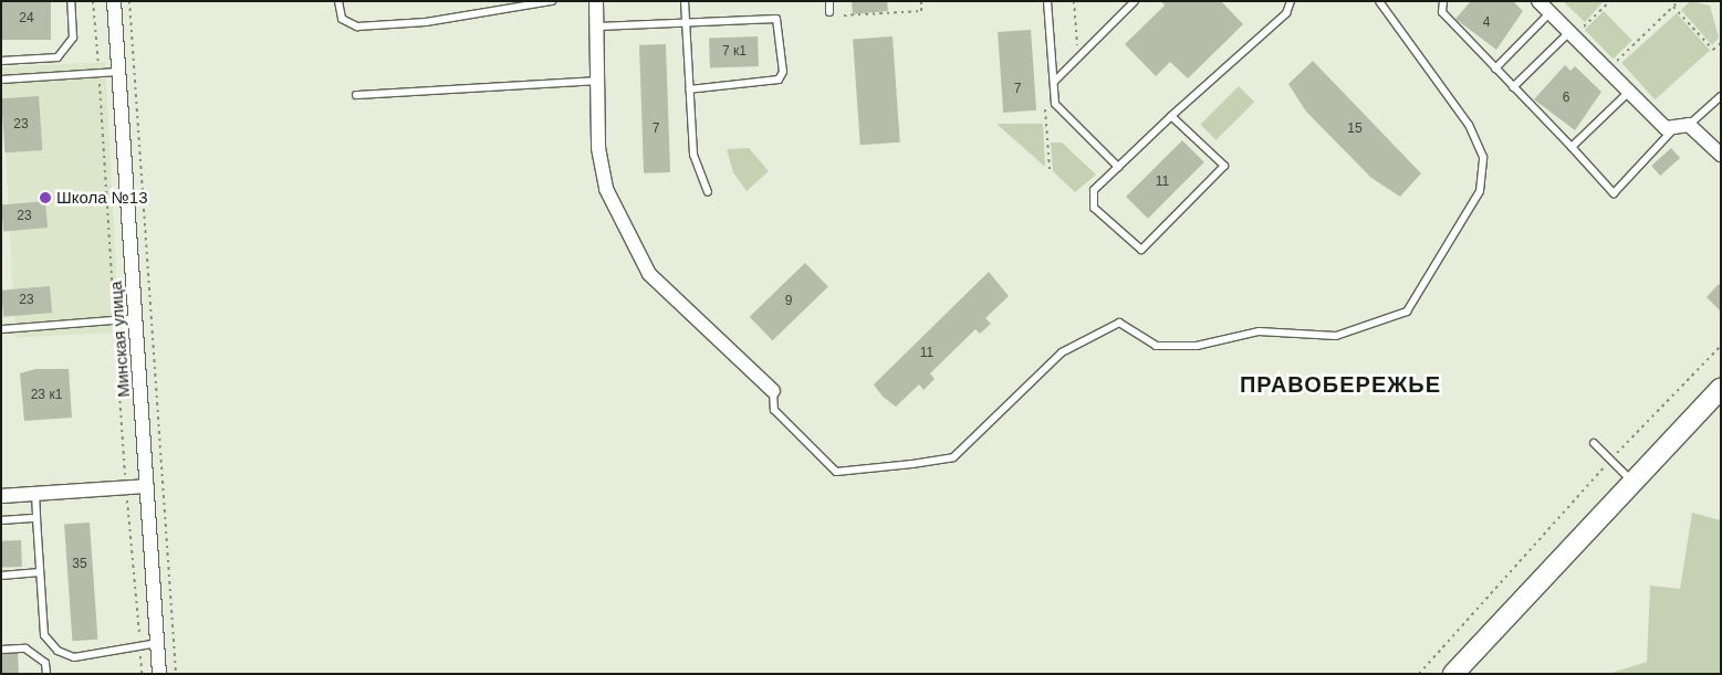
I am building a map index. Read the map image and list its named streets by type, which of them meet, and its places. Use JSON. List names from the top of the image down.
{
  "streets": {
    "street": ["Минская улица"]
  },
  "districts": ["ПРАВОБЕРЕЖЬЕ"],
  "places": ["Школа №13"],
  "house_numbers": [
    "24",
    "4",
    "7 к1",
    "7",
    "6",
    "23",
    "7",
    "15",
    "11",
    "23",
    "23",
    "9",
    "11",
    "23 к1",
    "35"
  ]
}
